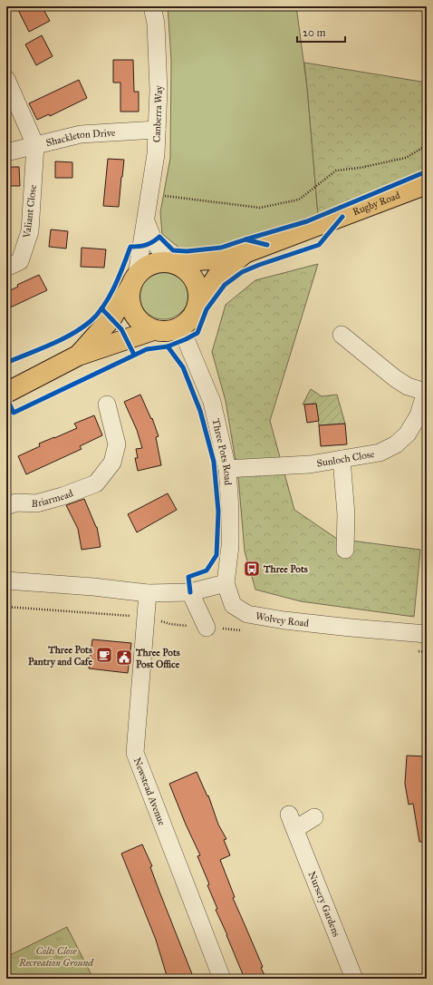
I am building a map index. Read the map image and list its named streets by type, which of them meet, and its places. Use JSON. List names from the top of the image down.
{
  "streets": {
    "main road": ["Rugby Road"],
    "street": [
      "Canberra Way",
      "Shackleton Drive",
      "Valiant Close",
      "Three Pots Road",
      "Sunloch Close",
      "Briarmead",
      "Wolvey Road",
      "Newstead Avenue",
      "Nursery Gardens"
    ]
  },
  "crossings": [
    ["Canberra Way", "Shackleton Drive"],
    ["Canberra Way", "Rugby Road"],
    ["Canberra Way", "Three Pots Road"],
    ["Shackleton Drive", "Valiant Close"],
    ["Rugby Road", "Three Pots Road"],
    ["Three Pots Road", "Sunloch Close"],
    ["Three Pots Road", "Wolvey Road"]
  ],
  "parks": ["Colts Close Recreation Ground"],
  "places": {
    "bus stop": ["Three Pots"],
    "cafe": ["Three Pots Pantry and Cafe"],
    "public building": ["Three Pots Post Office"]
  },
  "scale_bar": "20 m"
}
